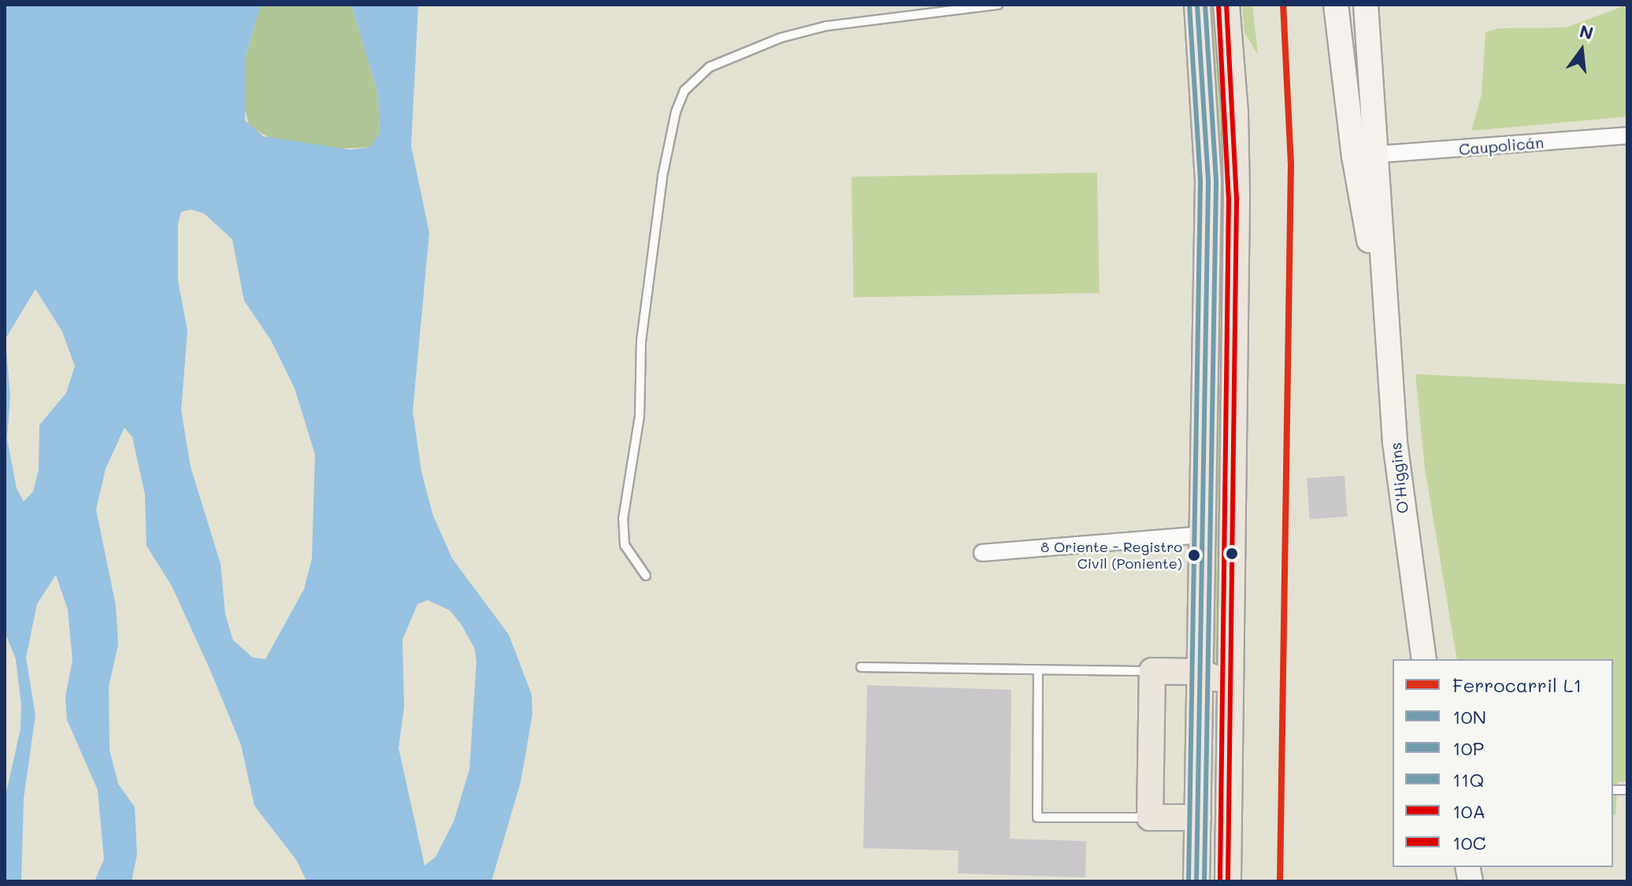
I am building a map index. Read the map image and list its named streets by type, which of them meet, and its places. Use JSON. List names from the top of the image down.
{
  "streets": {
    "main road": ["O'Higgins"],
    "street": ["Caupolicán"]
  },
  "crossings": [
    ["Caupolicán", "O'Higgins"]
  ],
  "places": ["8 Oriente - Registro Civil (Poniente)"],
  "lines": [
    "rail line L1",
    "transit line 10N",
    "transit line 10P",
    "transit line 10A",
    "transit line 11Q",
    "transit line 10C"
  ],
  "legend": [
    "Ferrocarril L1",
    "10N",
    "10P",
    "11Q",
    "10A",
    "10C"
  ],
  "north": "top"
}
